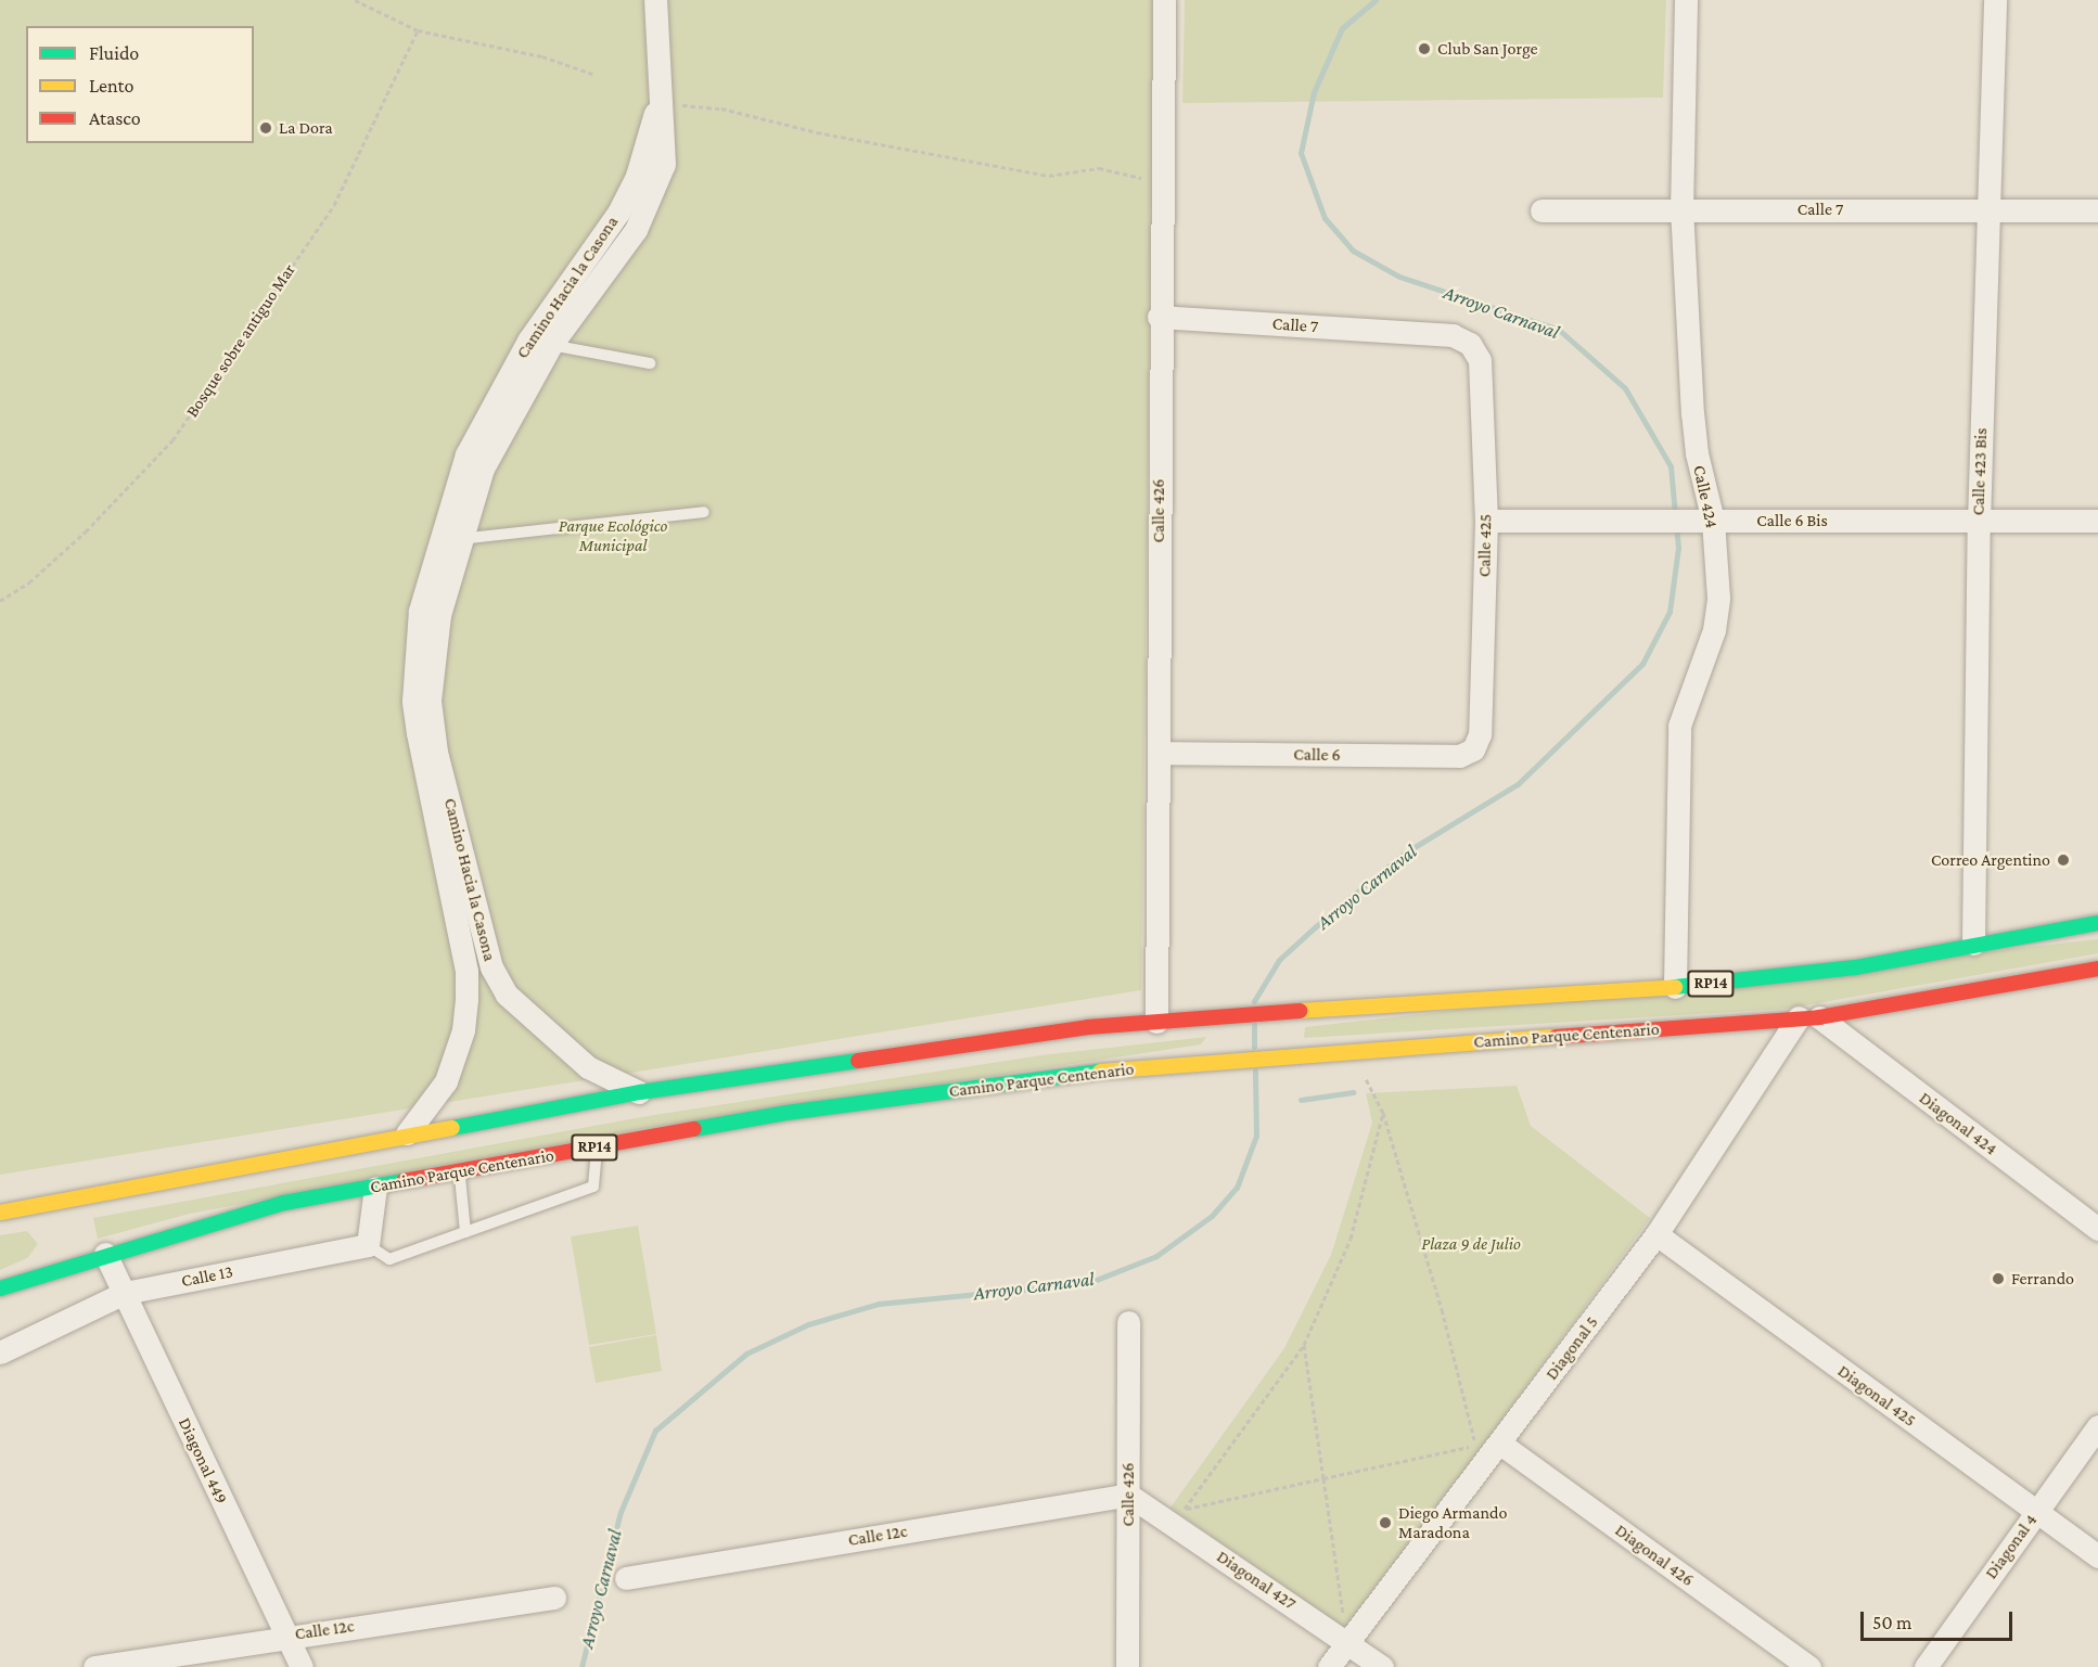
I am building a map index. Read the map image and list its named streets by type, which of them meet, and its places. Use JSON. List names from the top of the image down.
{
  "streets": {
    "main road": ["RP14", "Camino Parque Centenario"],
    "street": [
      "Calle 7",
      "Camino Hacia la Casona",
      "Calle 423 Bis",
      "Calle 424",
      "Calle 426",
      "Calle 6 Bis",
      "Calle 425",
      "Calle 6",
      "Diagonal 424",
      "Calle 13",
      "Diagonal 5",
      "Diagonal 425",
      "Diagonal 449",
      "Calle 12c",
      "Diagonal 4",
      "Diagonal 426",
      "Diagonal 427"
    ],
    "path": ["Bosque sobre antiguo Mar"]
  },
  "crossings": [
    ["Calle 7", "Calle 423 Bis"],
    ["Calle 7", "Calle 424"],
    ["Calle 7", "Calle 426"],
    ["Calle 7", "Calle 425"],
    ["Camino Hacia la Casona", "RP14"],
    ["Calle 423 Bis", "Calle 6 Bis"],
    ["Calle 423 Bis", "RP14"],
    ["Calle 424", "Calle 6 Bis"],
    ["Calle 424", "RP14"],
    ["Calle 426", "Calle 6"],
    ["Calle 426", "RP14"],
    ["Calle 426", "Calle 12c"],
    ["Calle 426", "Diagonal 427"],
    ["Calle 6 Bis", "Calle 425"],
    ["Calle 425", "Calle 6"],
    ["Camino Parque Centenario", "Diagonal 424"],
    ["Camino Parque Centenario", "Diagonal 5"],
    ["Camino Parque Centenario", "Diagonal 449"],
    ["Diagonal 424", "Diagonal 5"],
    ["Calle 13", "Diagonal 449"],
    ["Diagonal 5", "Diagonal 425"],
    ["Diagonal 5", "Diagonal 426"],
    ["Diagonal 5", "Diagonal 427"],
    ["Diagonal 425", "Diagonal 4"],
    ["Diagonal 449", "Calle 12c"],
    ["Calle 12c", "Diagonal 427"]
  ],
  "water": ["Arroyo Carnaval"],
  "parks": ["Parque Ecológico Municipal", "Plaza 9 de Julio"],
  "places": [
    "Club San Jorge",
    "La Dora",
    "Correo Argentino",
    "Ferrando",
    "Diego Armando Maradona"
  ],
  "legend": ["Fluido", "Lento", "Atasco"],
  "scale_bar": "50 m"
}
